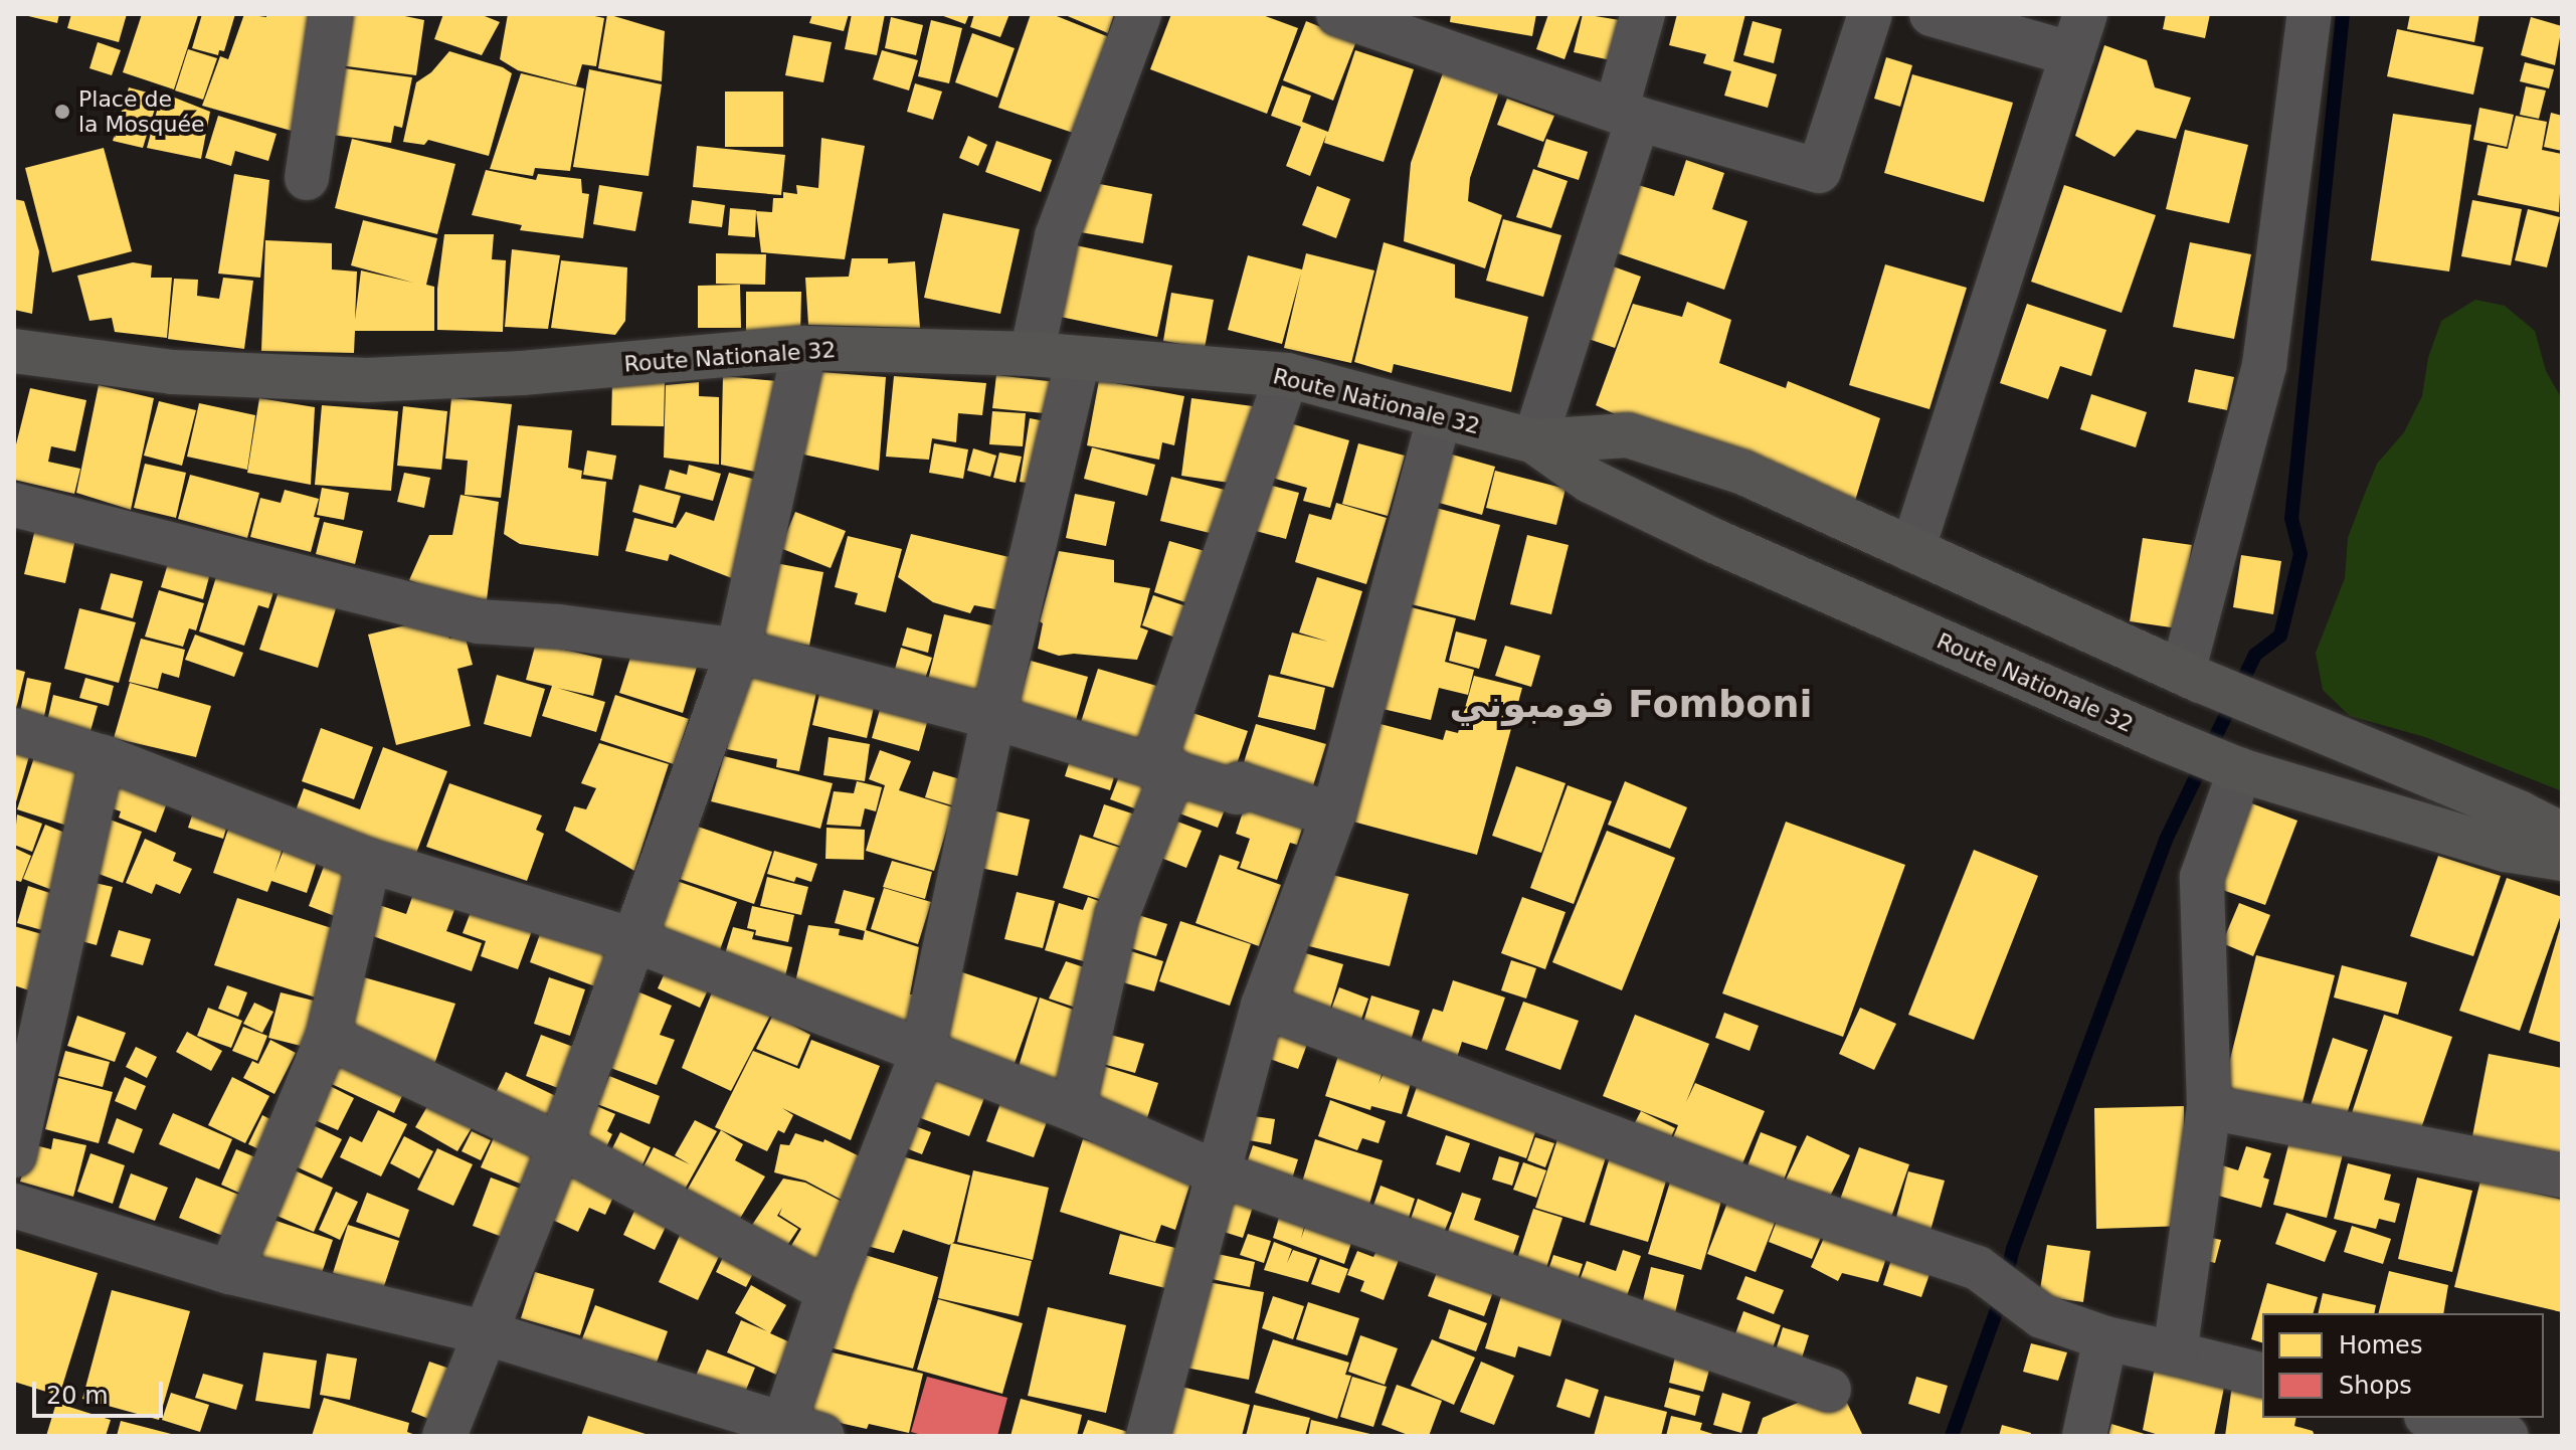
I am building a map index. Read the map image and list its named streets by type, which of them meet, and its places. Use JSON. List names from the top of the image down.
{
  "streets": {
    "street": ["Route Nationale 32"]
  },
  "districts": ["فومبوني Fomboni"],
  "places": ["Place de la Mosquée"],
  "legend": ["Homes", "Shops"],
  "scale_bar": "20 m"
}
